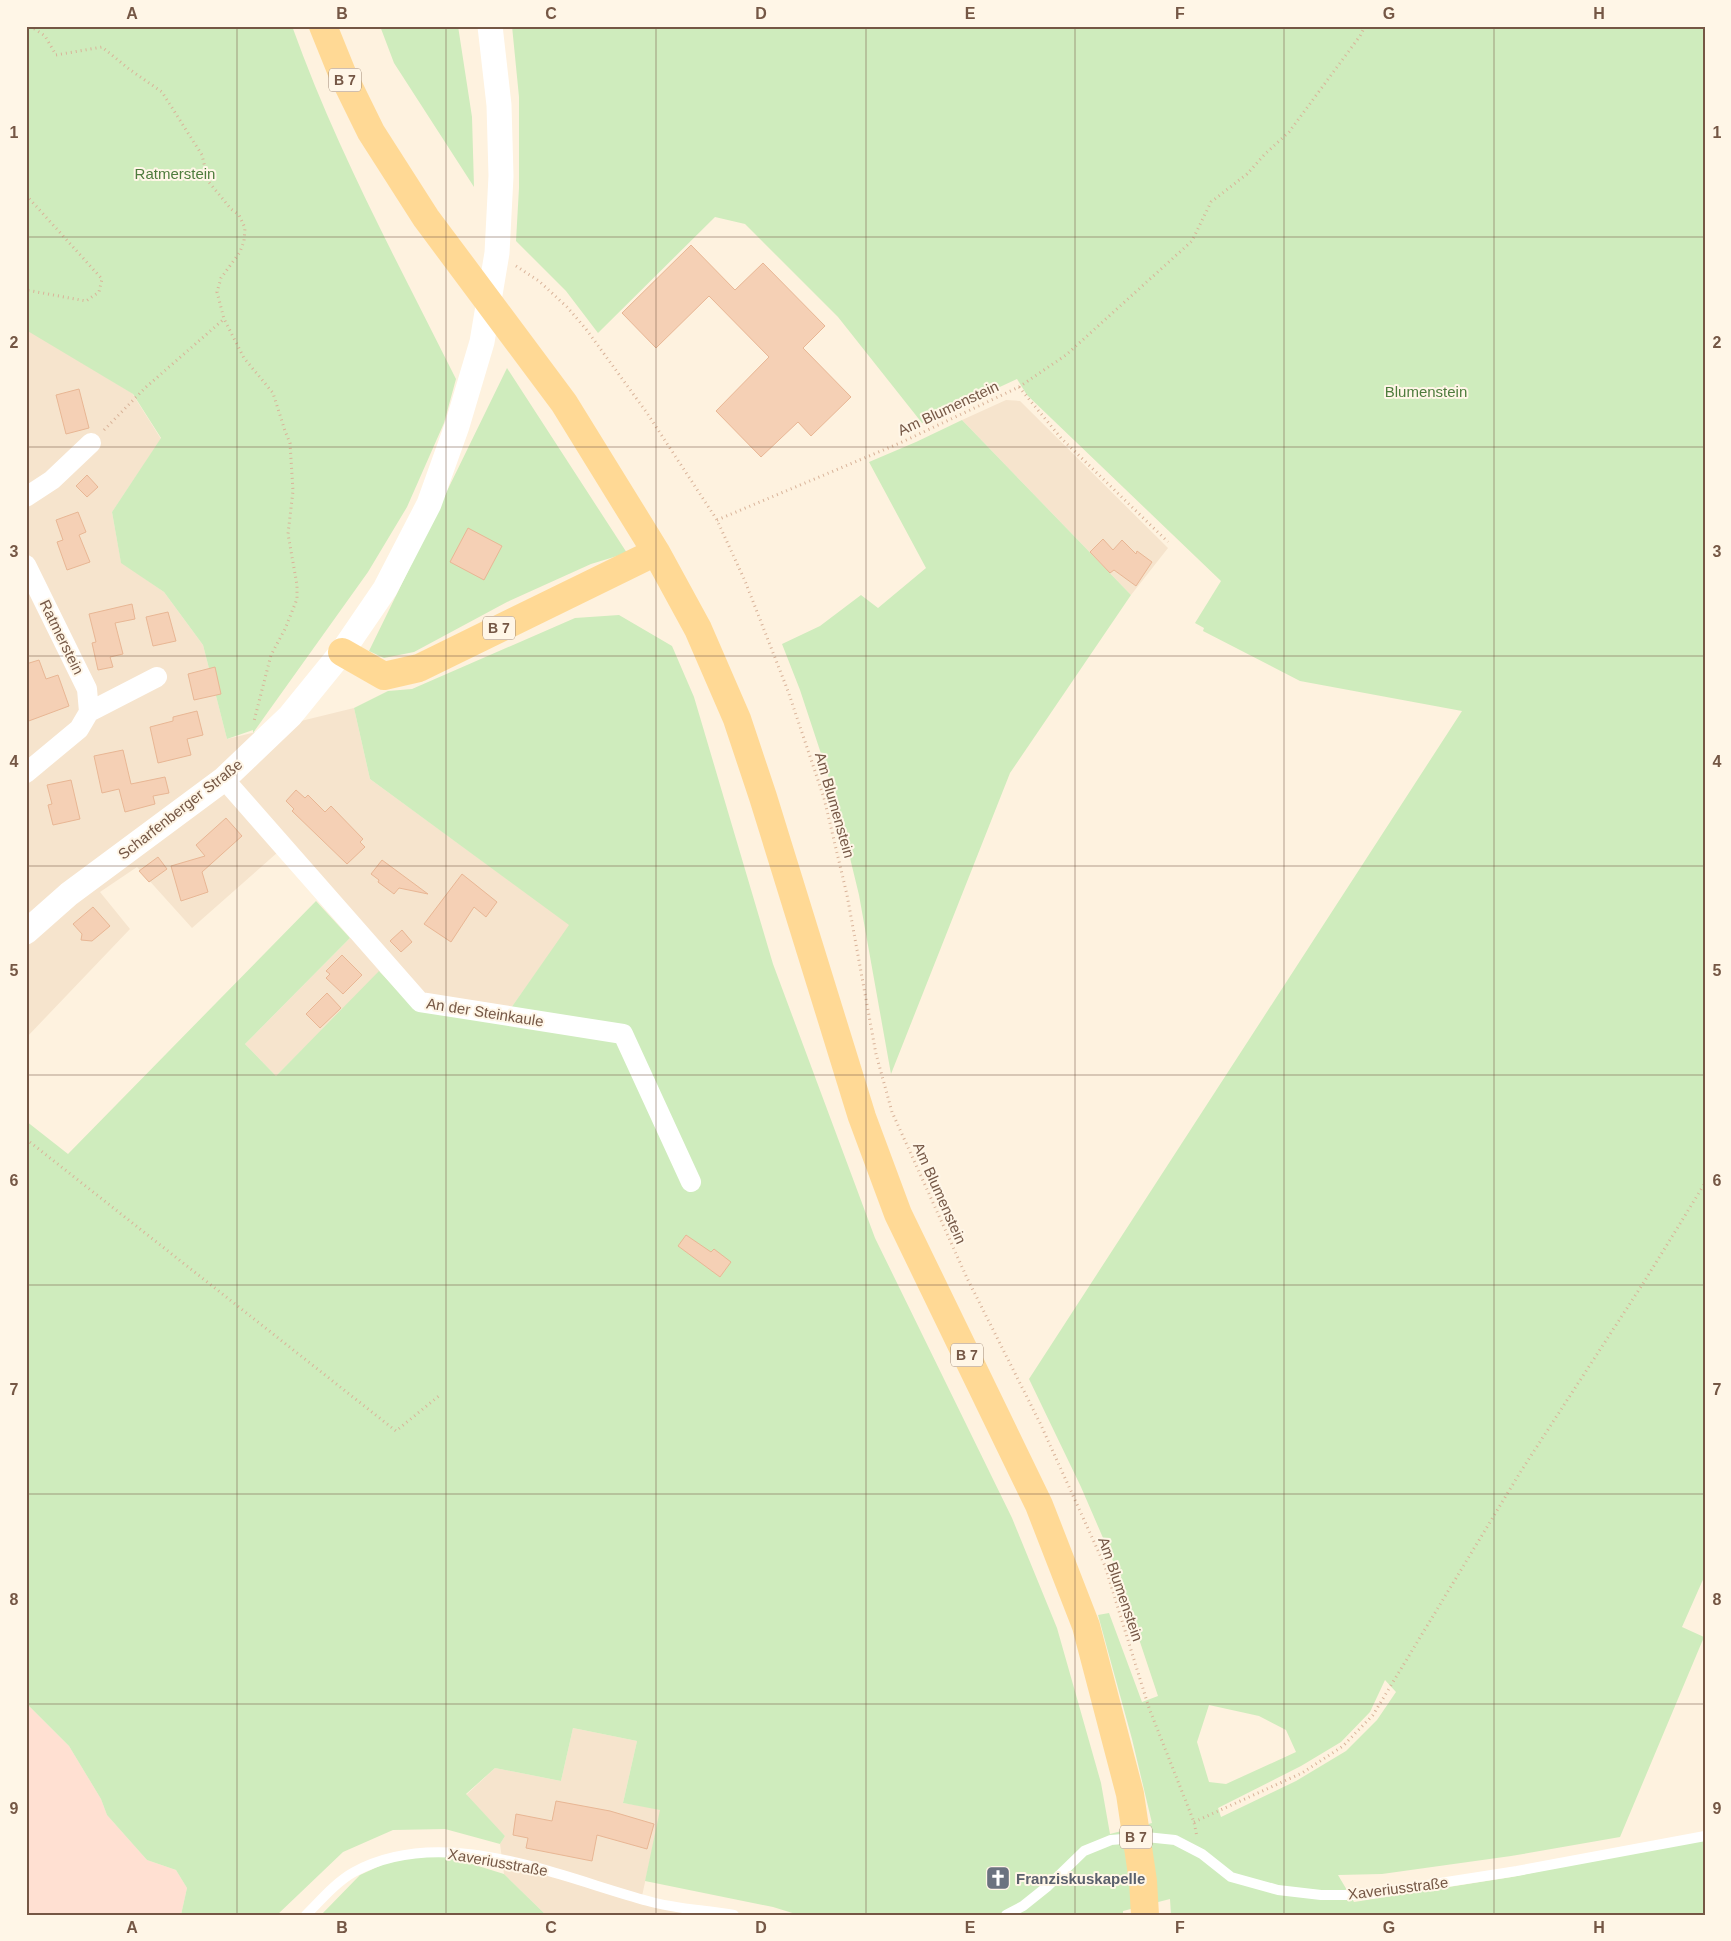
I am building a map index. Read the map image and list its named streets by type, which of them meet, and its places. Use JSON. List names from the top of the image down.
{
  "streets": {
    "main road": ["B 7"],
    "street": ["Ratmerstein", "Scharfenberger Straße", "An der Steinkaule"],
    "lane": ["Xaveriusstraße"],
    "path": ["Am Blumenstein"]
  },
  "crossings": [
    ["B 7", "Scharfenberger Straße"],
    ["Am Blumenstein", "Scharfenberger Straße"],
    ["Am Blumenstein", "Xaveriusstraße"],
    ["Scharfenberger Straße", "An der Steinkaule"]
  ],
  "parks": ["Ratmerstein", "Blumenstein"],
  "places": {
    "church": ["Franziskuskapelle"]
  },
  "grid": {
    "columns": [
      "A",
      "B",
      "C",
      "D",
      "E",
      "F",
      "G",
      "H"
    ],
    "rows": [
      "1",
      "2",
      "3",
      "4",
      "5",
      "6",
      "7",
      "8",
      "9"
    ]
  }
}
